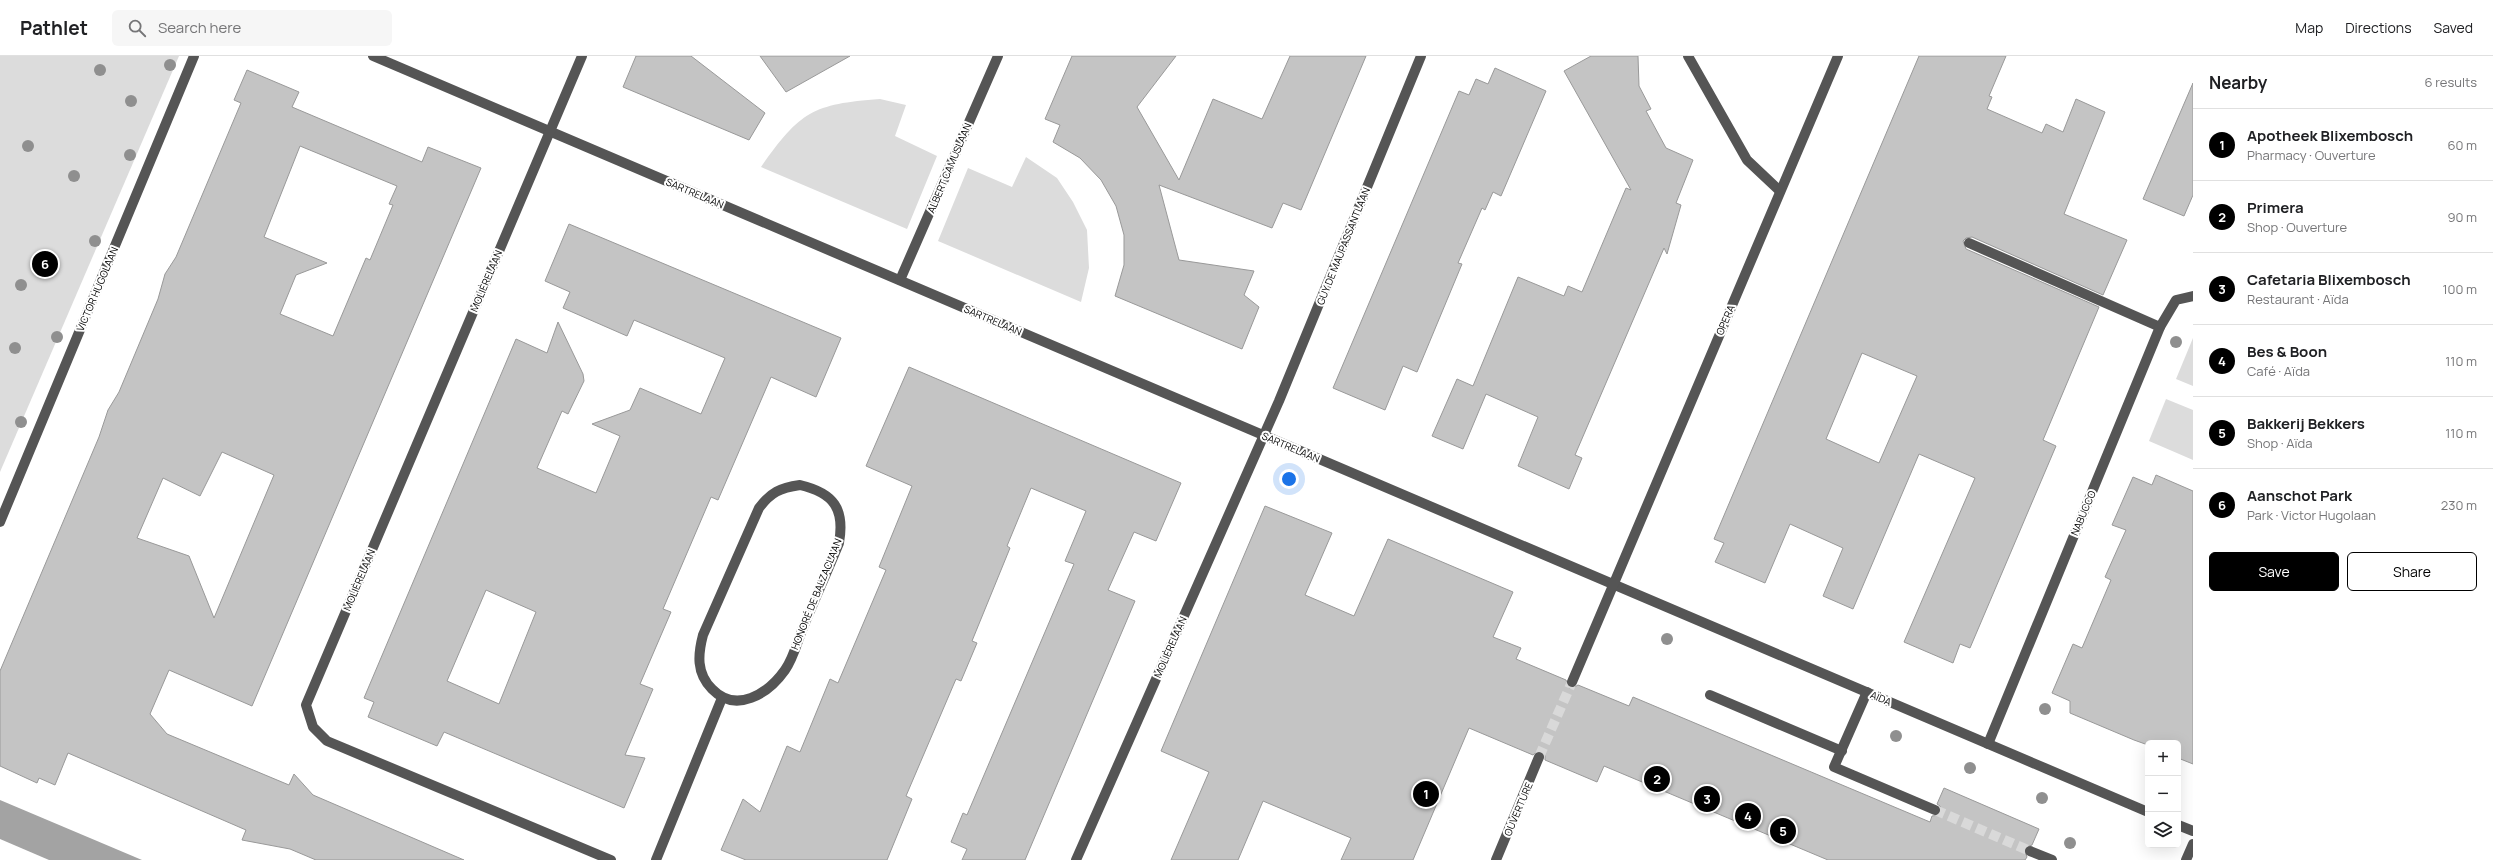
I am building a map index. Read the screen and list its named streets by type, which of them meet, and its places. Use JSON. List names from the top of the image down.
{
  "streets": {
    "street": [
      "ALBERT CAMUSLAAN",
      "SARTRELAAN",
      "GUY DE MAUPASSANTLAAN",
      "MOLIÈRELAAN",
      "VICTOR HUGOLAAN",
      "OPERA",
      "NABUCCO",
      "HONORÉ DE BALZACLAAN",
      "AÏDA",
      "OUVERTURE"
    ]
  },
  "crossings": [
    ["ALBERT CAMUSLAAN", "SARTRELAAN"],
    ["SARTRELAAN", "GUY DE MAUPASSANTLAAN"],
    ["SARTRELAAN", "MOLIÈRELAAN"],
    ["SARTRELAAN", "OPERA"],
    ["SARTRELAAN", "AÏDA"],
    ["GUY DE MAUPASSANTLAAN", "MOLIÈRELAAN"],
    ["OPERA", "AÏDA"],
    ["NABUCCO", "AÏDA"]
  ],
  "page": {
    "header": "Pathlet",
    "search": "Search here",
    "nav": ["Map", "Directions", "Saved"],
    "heading": ["Nearby", "6 results"],
    "list": [
      {
        "mark": "1",
        "name": "Apotheek Blixembosch",
        "note": "Pharmacy · Ouverture",
        "value": "60 m"
      },
      {
        "mark": "2",
        "name": "Primera",
        "note": "Shop · Ouverture",
        "value": "90 m"
      },
      {
        "mark": "3",
        "name": "Cafetaria Blixembosch",
        "note": "Restaurant · Aïda",
        "value": "100 m"
      },
      {
        "mark": "4",
        "name": "Bes & Boon",
        "note": "Café · Aïda",
        "value": "110 m"
      },
      {
        "mark": "5",
        "name": "Bakkerij Bekkers",
        "note": "Shop · Aïda",
        "value": "110 m"
      },
      {
        "mark": "6",
        "name": "Aanschot Park",
        "note": "Park · Victor Hugolaan",
        "value": "230 m"
      }
    ],
    "pins": [
      "6",
      "2",
      "1",
      "3",
      "4",
      "5"
    ],
    "buttons": ["Save", "Share"],
    "map_buttons": ["+", "−"]
  }
}
